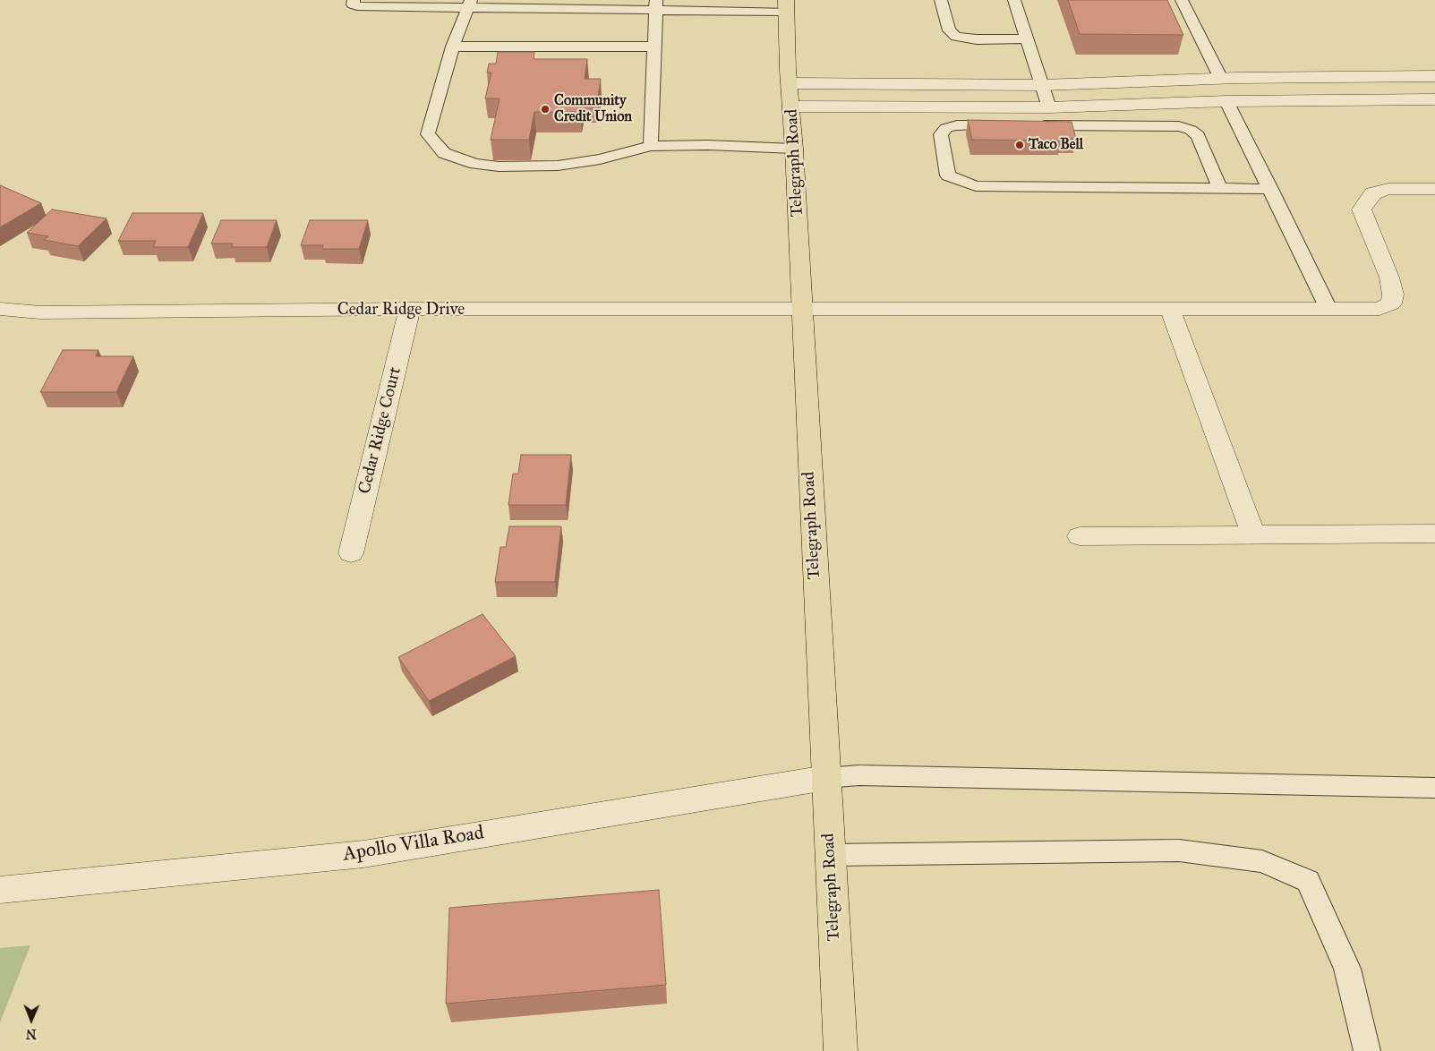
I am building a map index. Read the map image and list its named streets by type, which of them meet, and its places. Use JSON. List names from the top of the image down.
{
  "streets": {
    "main road": ["Telegraph Road"],
    "street": ["Cedar Ridge Drive", "Cedar Ridge Court", "Apollo Villa Road"]
  },
  "crossings": [
    ["Telegraph Road", "Cedar Ridge Drive"],
    ["Telegraph Road", "Apollo Villa Road"],
    ["Cedar Ridge Drive", "Cedar Ridge Court"]
  ],
  "places": ["Community Credit Union", "Taco Bell"],
  "north": "bottom"
}
